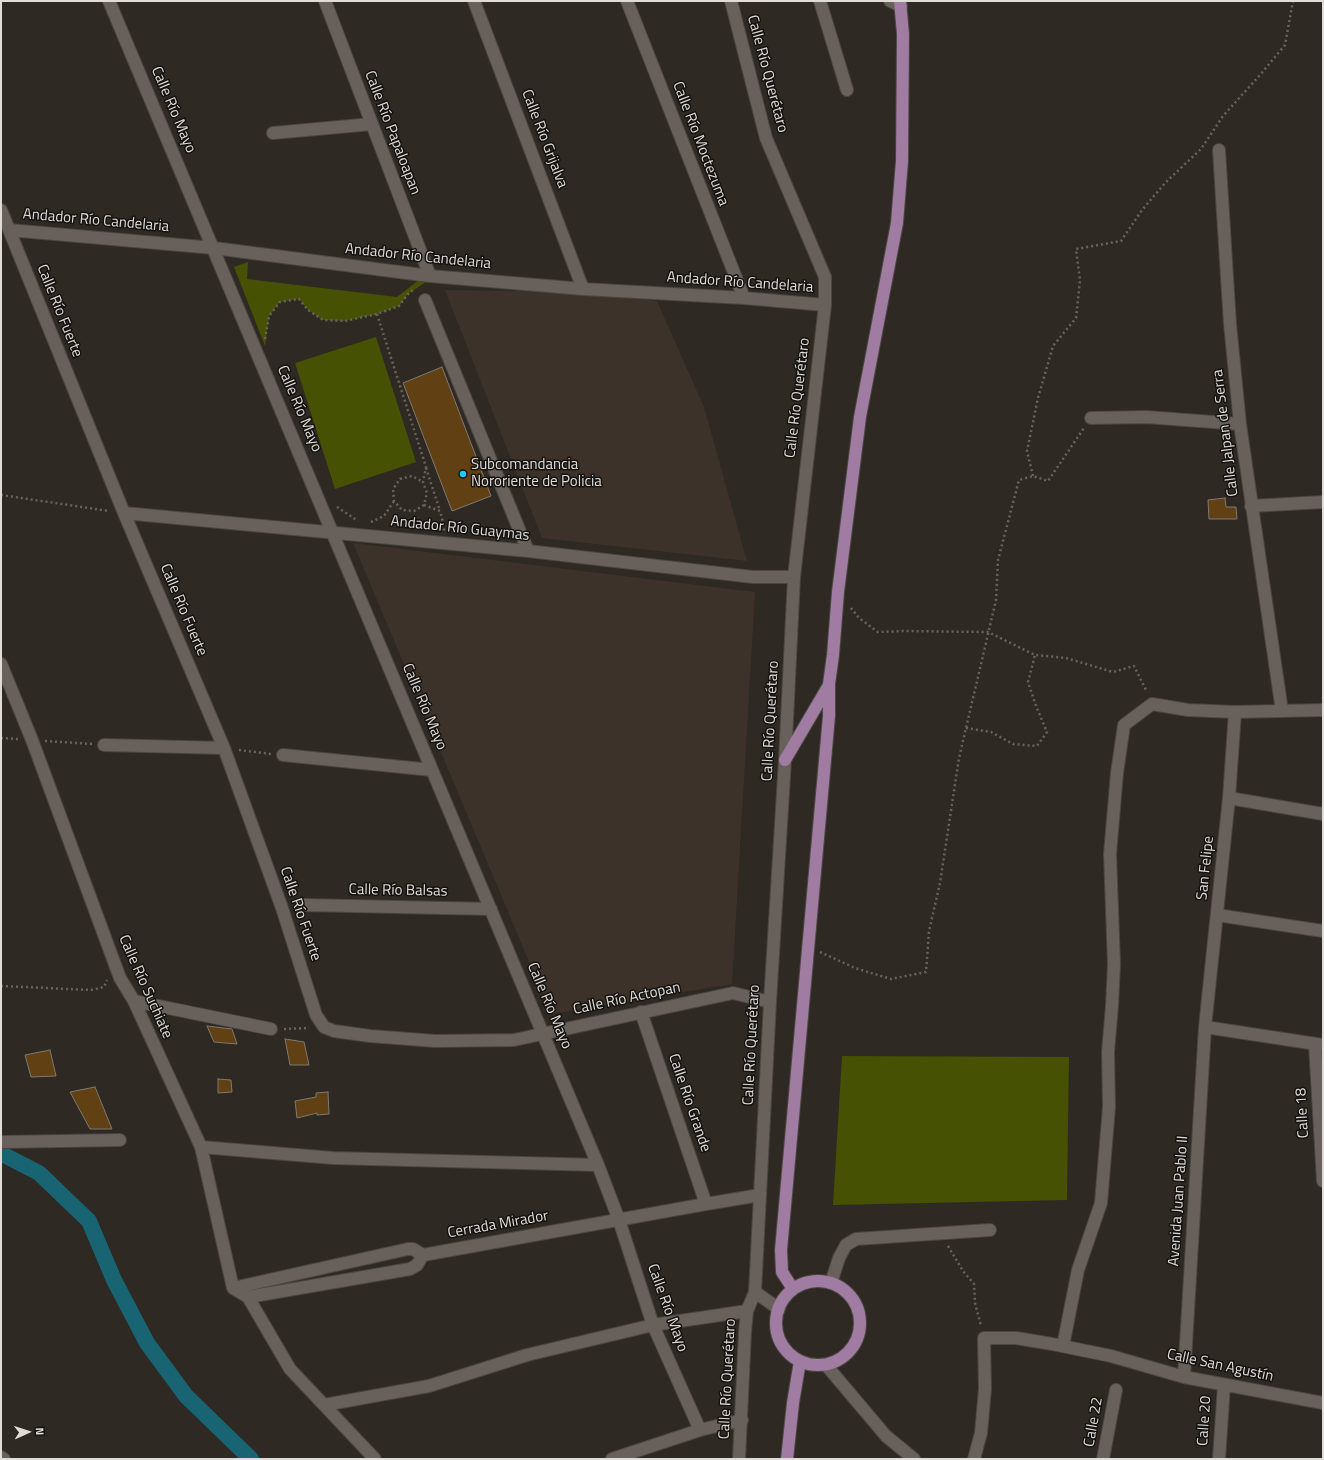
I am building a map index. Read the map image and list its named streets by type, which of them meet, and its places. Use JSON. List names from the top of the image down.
{
  "streets": {
    "street": [
      "Calle Río Querétaro",
      "Calle Río Mayo",
      "Calle Río Papaloapan",
      "Calle Río Grijalva",
      "Calle Río Moctezuma",
      "Andador Río Candelaria",
      "Calle Río Fuerte",
      "Calle Jalpan de Serra",
      "Andador Río Guaymas",
      "San Felipe",
      "Calle Río Balsas",
      "Calle Río Suchiate",
      "Calle Río Actopan",
      "Calle Río Grande",
      "Calle 18",
      "Avenida Juan Pablo II",
      "Cerrada Mirador",
      "Calle San Agustín",
      "Calle 20",
      "Calle 22"
    ]
  },
  "crossings": [
    ["Calle Río Querétaro", "Andador Río Candelaria"],
    ["Calle Río Querétaro", "Andador Río Guaymas"],
    ["Calle Río Querétaro", "Calle Río Actopan"],
    ["Calle Río Querétaro", "Cerrada Mirador"],
    ["Calle Río Mayo", "Andador Río Candelaria"],
    ["Calle Río Mayo", "Andador Río Guaymas"],
    ["Calle Río Mayo", "Calle Río Balsas"],
    ["Calle Río Mayo", "Calle Río Actopan"],
    ["Calle Río Mayo", "Cerrada Mirador"],
    ["Calle Río Papaloapan", "Andador Río Candelaria"],
    ["Calle Río Grijalva", "Andador Río Candelaria"],
    ["Calle Río Moctezuma", "Andador Río Candelaria"],
    ["Andador Río Candelaria", "Calle Río Fuerte"],
    ["Calle Río Fuerte", "Andador Río Guaymas"],
    ["Calle Río Fuerte", "Calle Río Actopan"],
    ["San Felipe", "Avenida Juan Pablo II"],
    ["Calle Río Actopan", "Calle Río Grande"],
    ["Calle Río Grande", "Cerrada Mirador"],
    ["Avenida Juan Pablo II", "Calle San Agustín"],
    ["Calle San Agustín", "Calle 20"]
  ],
  "places": ["Subcomandancia Nororiente de Policia"],
  "north": "right"
}
